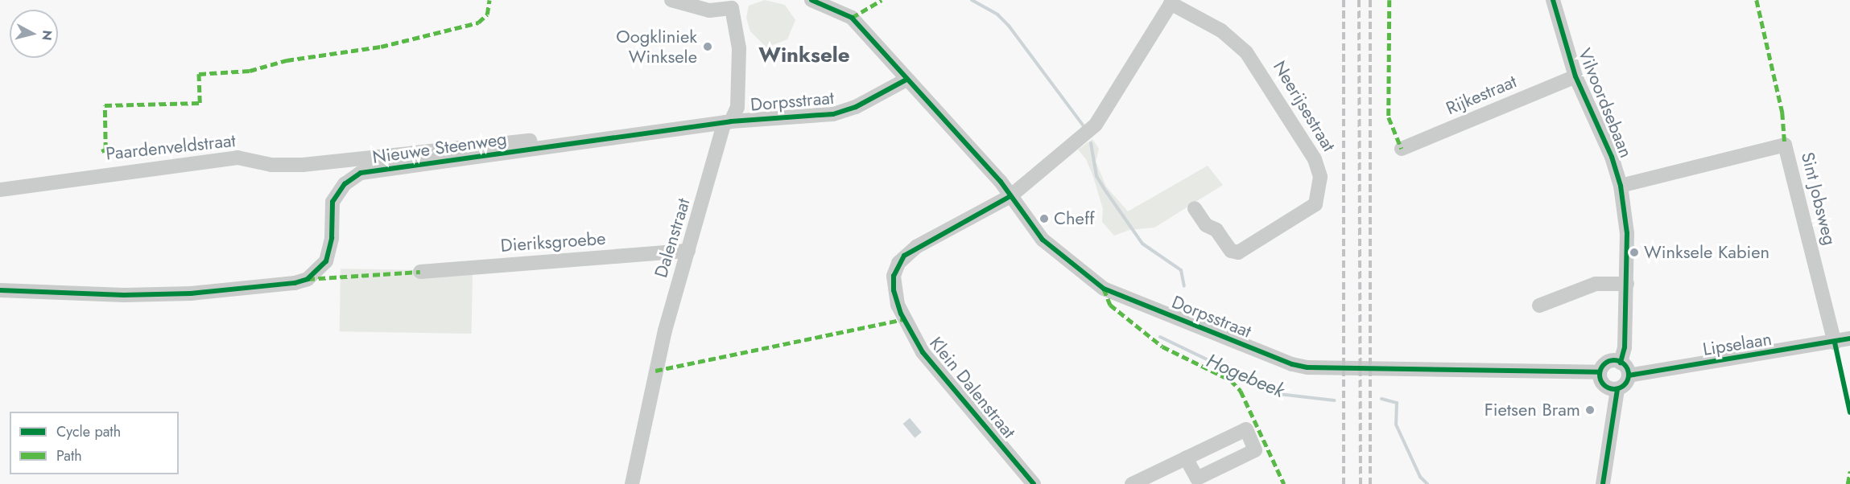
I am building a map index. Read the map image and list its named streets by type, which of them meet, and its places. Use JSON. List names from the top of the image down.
{
  "streets": {
    "street": [
      "Rijkestraat",
      "Dorpsstraat",
      "Vilvoordsebaan",
      "Neerijsestraat",
      "Paardenveldstraat",
      "Nieuwe Steenweg",
      "Sint Jobsweg",
      "Dalenstraat",
      "Dieriksgroebe",
      "Lipselaan",
      "Klein Dalenstraat"
    ]
  },
  "crossings": [
    ["Rijkestraat", "Vilvoordsebaan"],
    ["Dorpsstraat", "Vilvoordsebaan"],
    ["Dorpsstraat", "Neerijsestraat"],
    ["Dorpsstraat", "Nieuwe Steenweg"],
    ["Dorpsstraat", "Dalenstraat"],
    ["Dorpsstraat", "Lipselaan"],
    ["Dorpsstraat", "Klein Dalenstraat"],
    ["Vilvoordsebaan", "Sint Jobsweg"],
    ["Vilvoordsebaan", "Lipselaan"],
    ["Neerijsestraat", "Klein Dalenstraat"],
    ["Paardenveldstraat", "Nieuwe Steenweg"],
    ["Nieuwe Steenweg", "Dalenstraat"],
    ["Sint Jobsweg", "Lipselaan"],
    ["Dalenstraat", "Dieriksgroebe"]
  ],
  "districts": ["Winksele"],
  "water": ["Hogebeek"],
  "places": [
    "Oogkliniek Winksele",
    "Cheff",
    "Winksele Kabien",
    "Fietsen Bram"
  ],
  "legend": ["Cycle path", "Path"],
  "north": "right"
}
